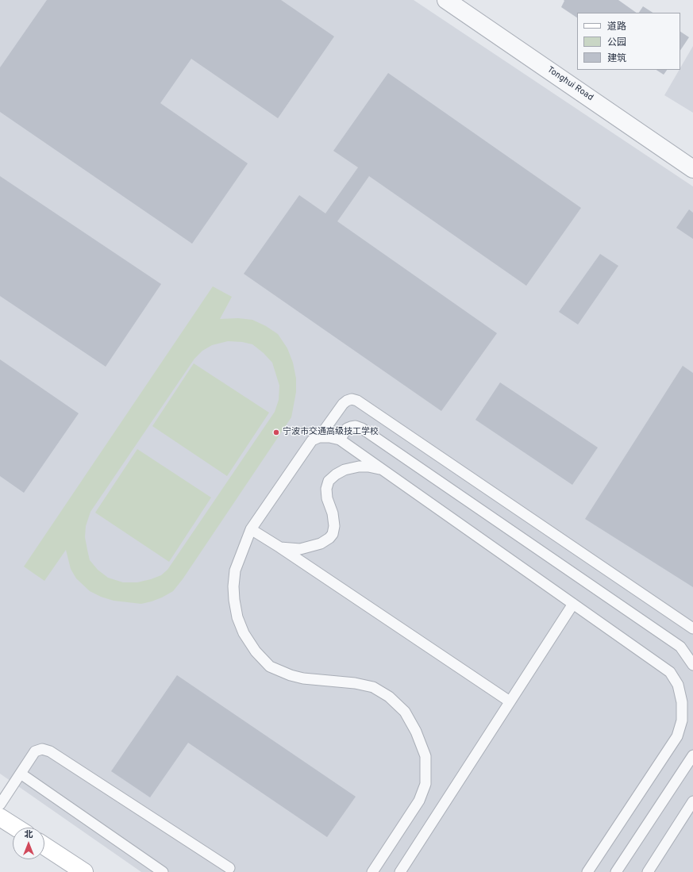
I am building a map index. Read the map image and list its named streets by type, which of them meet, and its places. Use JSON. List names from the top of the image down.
{
  "streets": {
    "street": ["Tonghui Road"]
  },
  "places": ["宁波市交通高级技工学校"],
  "legend": ["道路", "公园", "建筑"],
  "north": "top"
}
